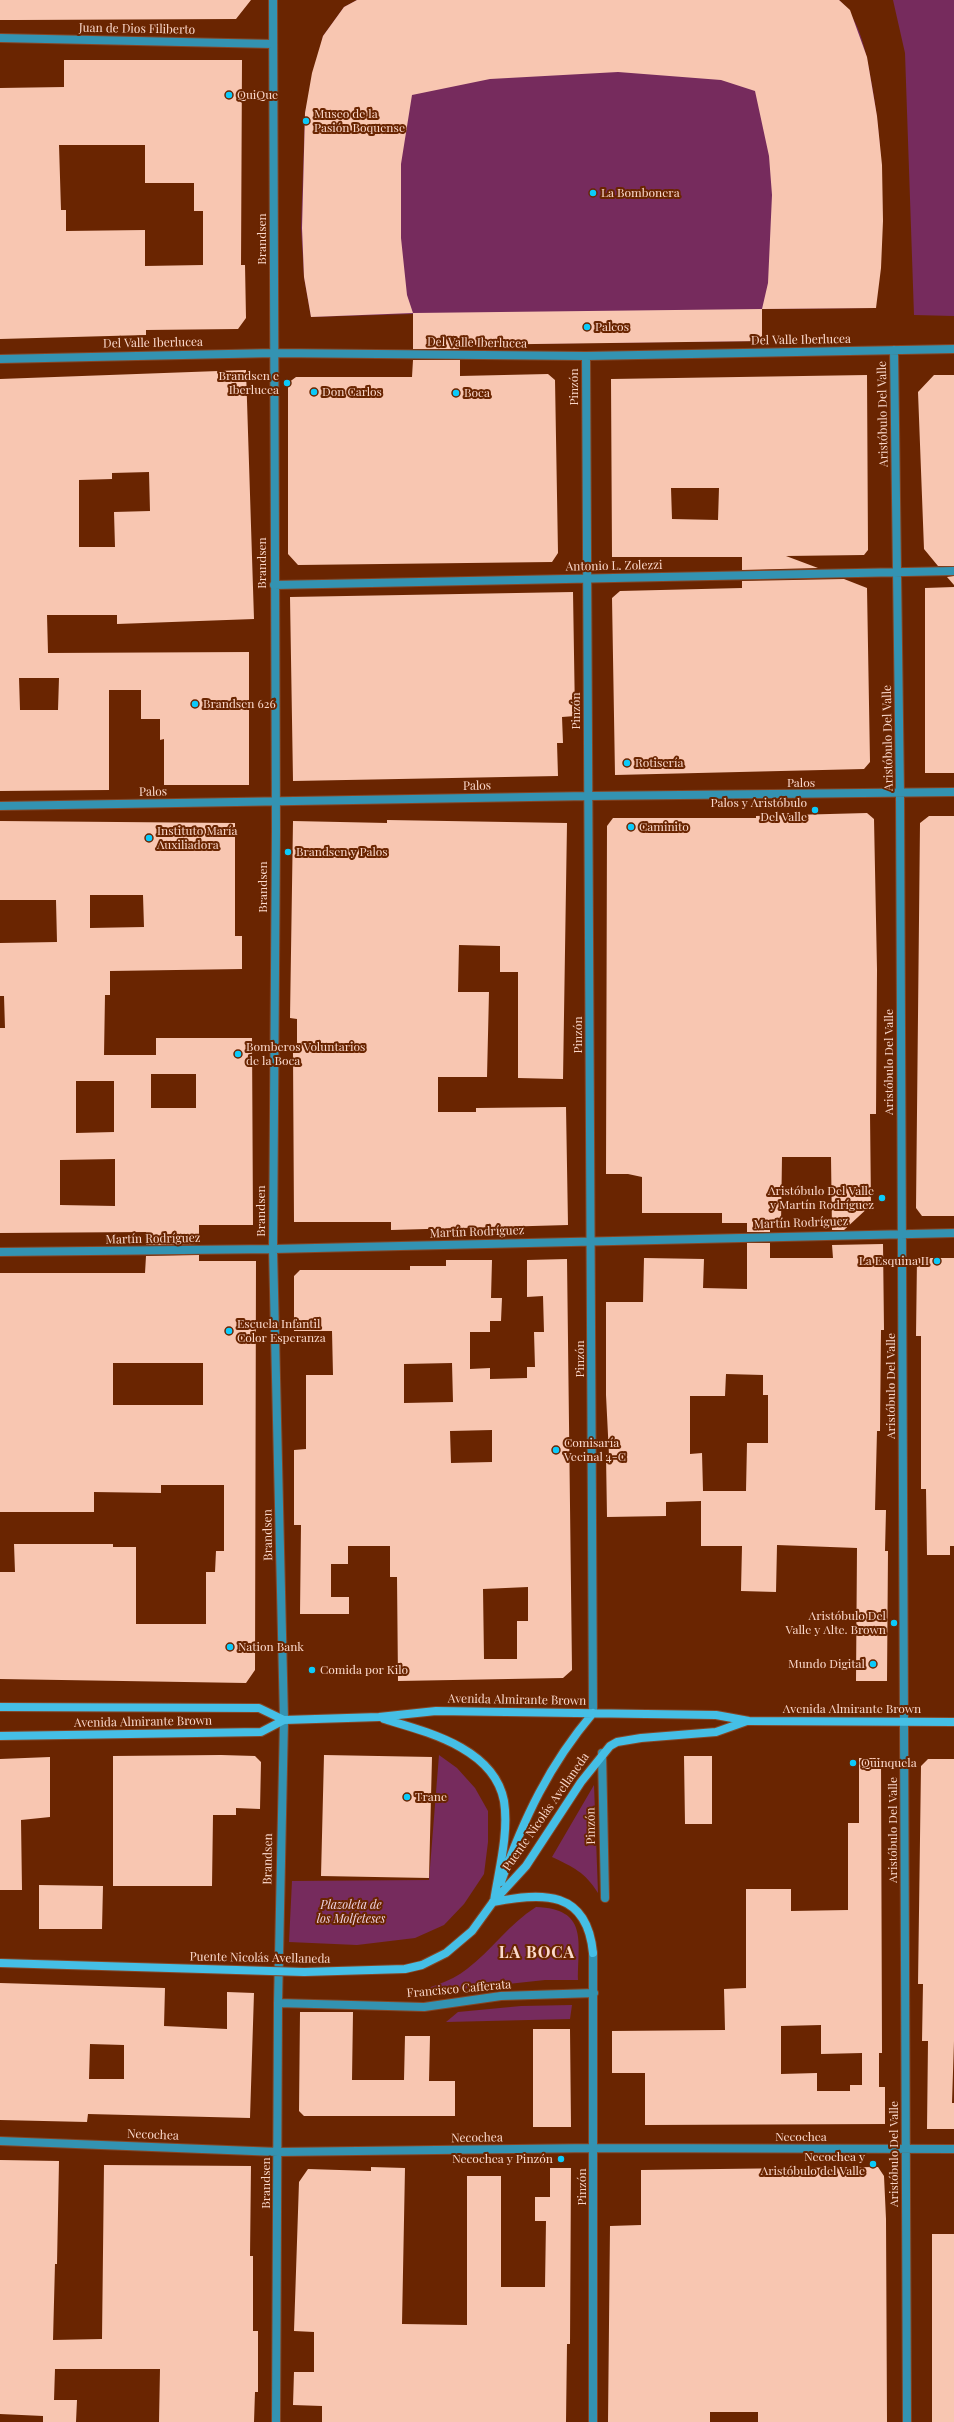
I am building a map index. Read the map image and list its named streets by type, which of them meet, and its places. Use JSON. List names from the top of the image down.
{
  "streets": {
    "main road": ["Avenida Almirante Brown", "Puente Nicolás Avellaneda"],
    "street": [
      "Juan de Dios Filiberto",
      "Brandsen",
      "Del Valle Iberlucea",
      "Pinzón",
      "Aristóbulo Del Valle",
      "Antonio L. Zolezzi",
      "Palos",
      "Martín Rodríguez",
      "Francisco Cafferata",
      "Necochea"
    ]
  },
  "crossings": [
    ["Juan de Dios Filiberto", "Brandsen"],
    ["Brandsen", "Del Valle Iberlucea"],
    ["Brandsen", "Antonio L. Zolezzi"],
    ["Brandsen", "Palos"],
    ["Brandsen", "Martín Rodríguez"],
    ["Brandsen", "Avenida Almirante Brown"],
    ["Brandsen", "Francisco Cafferata"],
    ["Brandsen", "Necochea"],
    ["Del Valle Iberlucea", "Pinzón"],
    ["Del Valle Iberlucea", "Aristóbulo Del Valle"],
    ["Pinzón", "Antonio L. Zolezzi"],
    ["Pinzón", "Palos"],
    ["Pinzón", "Martín Rodríguez"],
    ["Pinzón", "Avenida Almirante Brown"],
    ["Pinzón", "Puente Nicolás Avellaneda"],
    ["Pinzón", "Francisco Cafferata"],
    ["Pinzón", "Necochea"],
    ["Aristóbulo Del Valle", "Antonio L. Zolezzi"],
    ["Aristóbulo Del Valle", "Palos"],
    ["Aristóbulo Del Valle", "Martín Rodríguez"],
    ["Aristóbulo Del Valle", "Avenida Almirante Brown"],
    ["Aristóbulo Del Valle", "Necochea"],
    ["Avenida Almirante Brown", "Puente Nicolás Avellaneda"]
  ],
  "districts": ["LA BOCA"],
  "parks": ["Plazoleta de los Molfeteses"],
  "places": [
    "QuiQue",
    "Museo de la Pasión Boquense",
    "La Bombonera",
    "Palcos",
    "Brandsen e Iberlucea",
    "Don Carlos",
    "Boca",
    "Brandsen 626",
    "Rotisería",
    "Palos y Aristóbulo Del Valle",
    "Caminito",
    "Instituto María Auxiliadora",
    "Brandsen y Palos",
    "Bomberos Voluntarios de la Boca",
    "Aristóbulo Del Valle y Martín Rodríguez",
    "La Esquina II",
    "Escuela Infantil Color Esperanza",
    "Comisaría Vecinal 4-C",
    "Aristóbulo Del Valle y Alte. Brown",
    "Nation Bank",
    "Mundo Digital",
    "Comida por Kilo",
    "Quinquela",
    "Trane",
    "Necochea y Pinzón",
    "Necochea y Aristóbulo del Valle"
  ]
}
